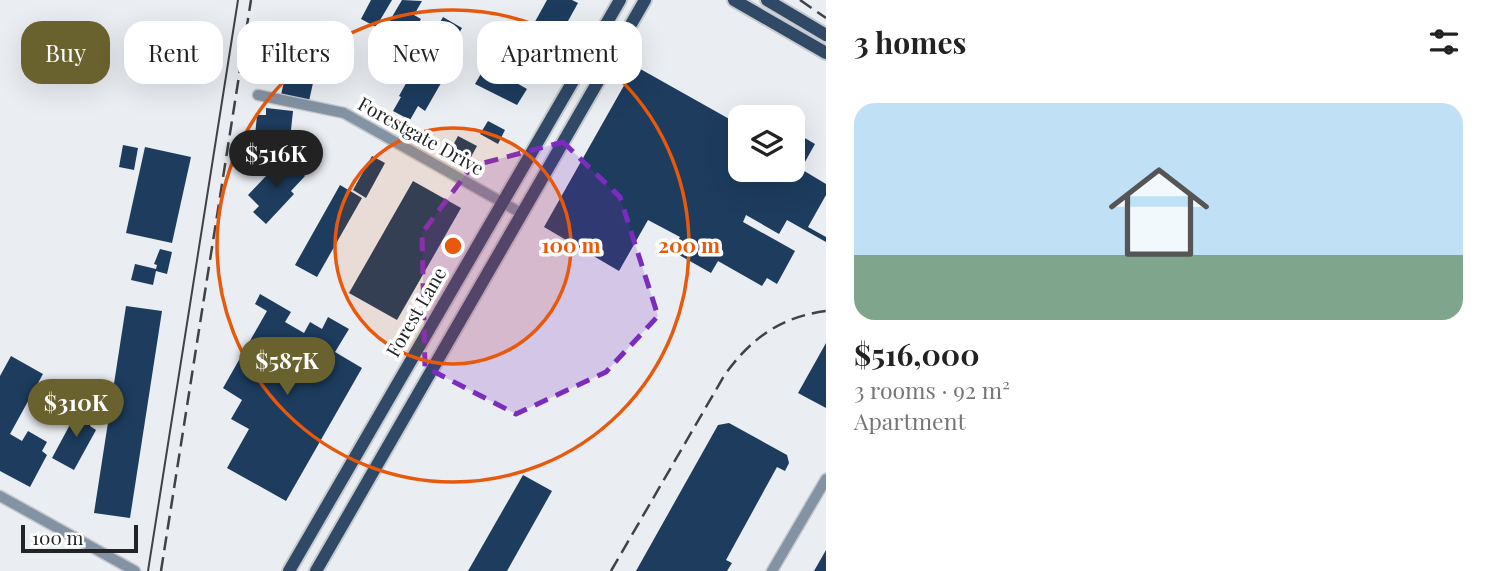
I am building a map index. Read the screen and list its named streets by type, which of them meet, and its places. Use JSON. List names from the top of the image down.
{
  "streets": {
    "main road": ["Forest Lane"],
    "street": ["Forestgate Drive"]
  },
  "crossings": [
    ["Forestgate Drive", "Forest Lane"]
  ],
  "scale_bar": "100 m",
  "page": {
    "heading": "3 homes",
    "chip": [
      "Buy",
      "Rent",
      "Filters",
      "New",
      "Apartment"
    ],
    "list": [
      {
        "name": "$516,000",
        "note": "3 rooms · 92 m² · Apartment"
      }
    ],
    "price": ["$516K", "$587K", "$310K"],
    "scale": "100 m"
  },
  "rings": ["100 m", "200 m"]
}
